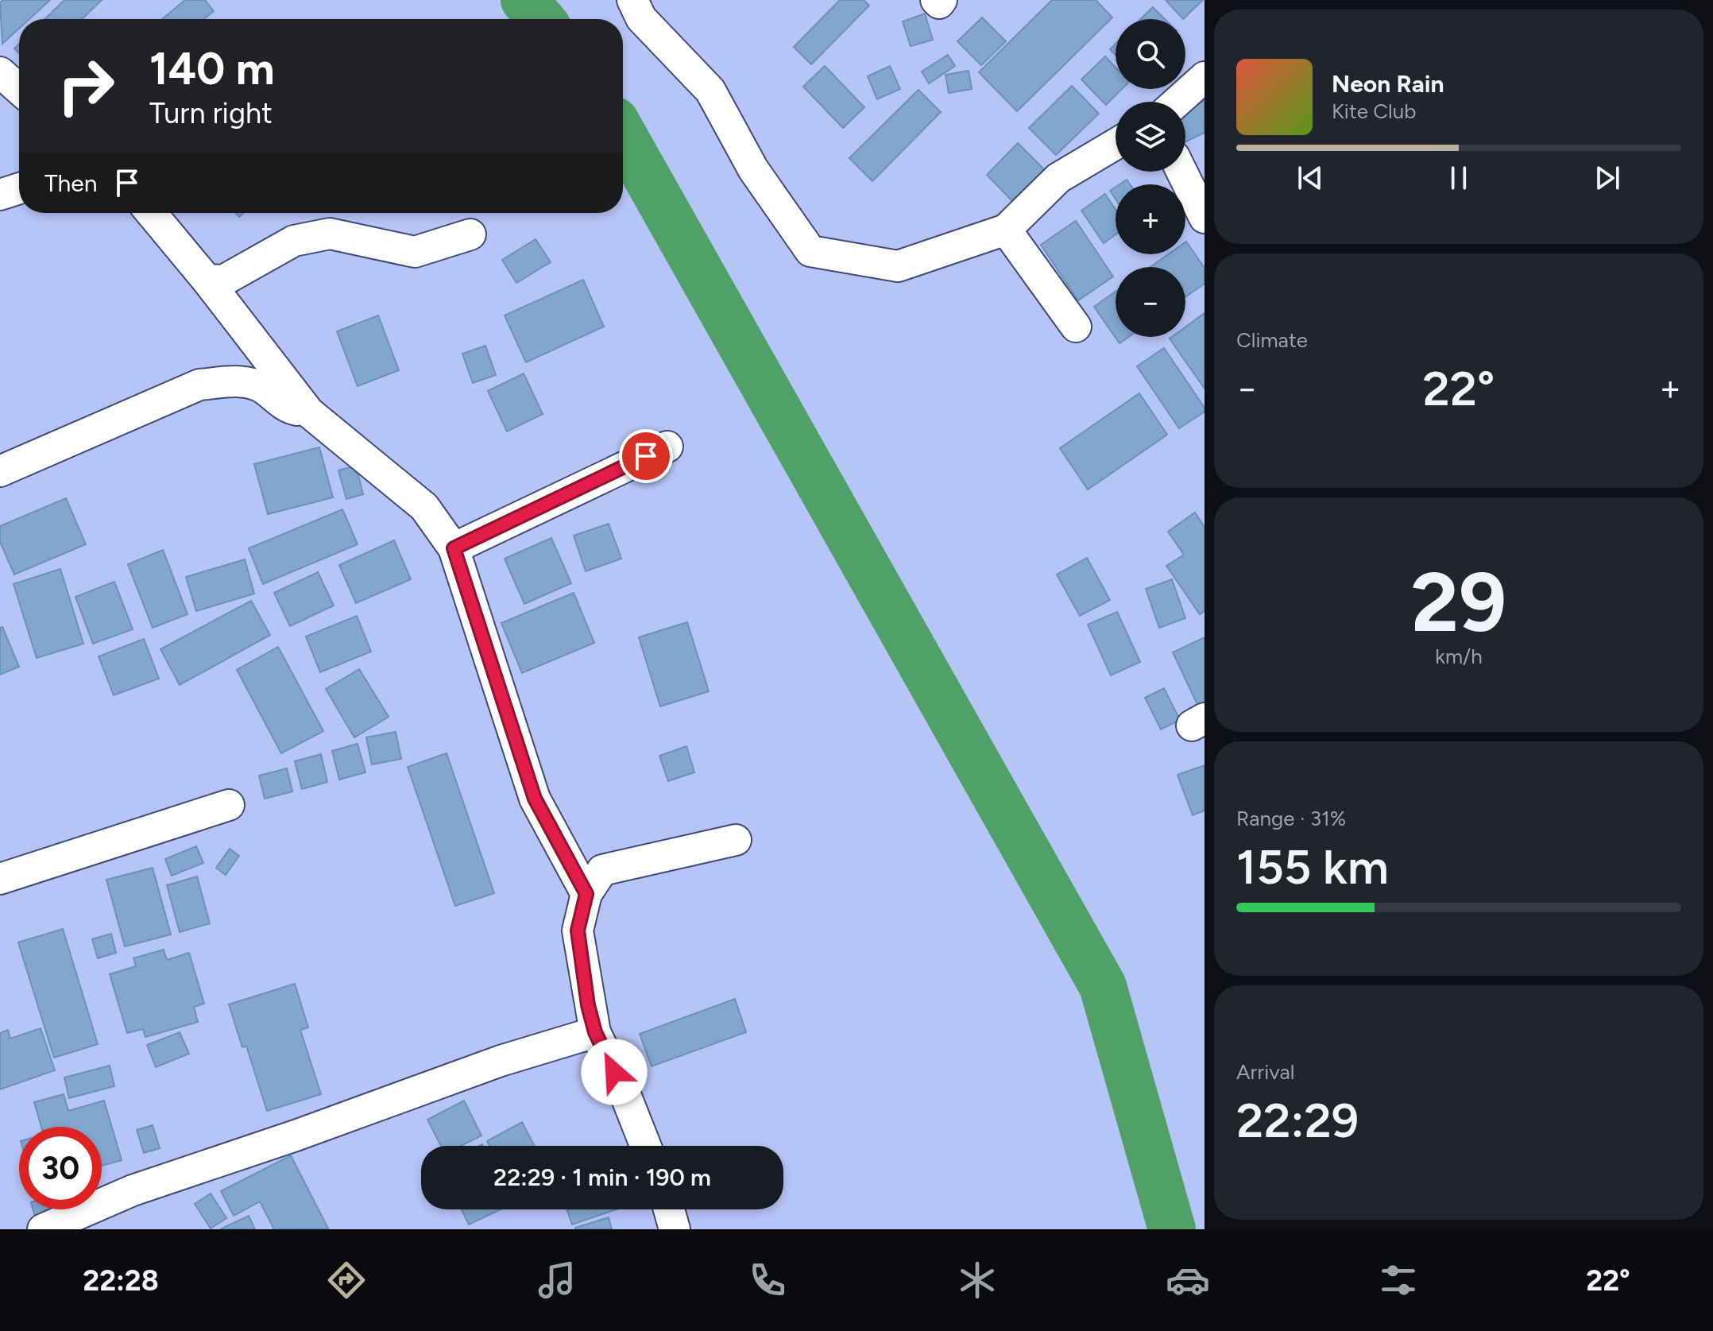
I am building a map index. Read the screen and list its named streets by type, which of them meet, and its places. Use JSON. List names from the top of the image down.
{
  "page": {
    "map_buttons": ["+", "−"],
    "turn": ["140 m", "Turn right"],
    "song": ["Neon Rain", "Kite Club"],
    "then": "Then",
    "tile": [
      "Climate",
      ["29", "km/h"],
      ["Range · 31%", "155 km"],
      ["Arrival", "22:29"]
    ],
    "heat": ["−", "22°", "+"],
    "limit": "30",
    "trip": "22:29 · 1 min · 190 m",
    "tabs": ["22:28", "22°"]
  }
}
